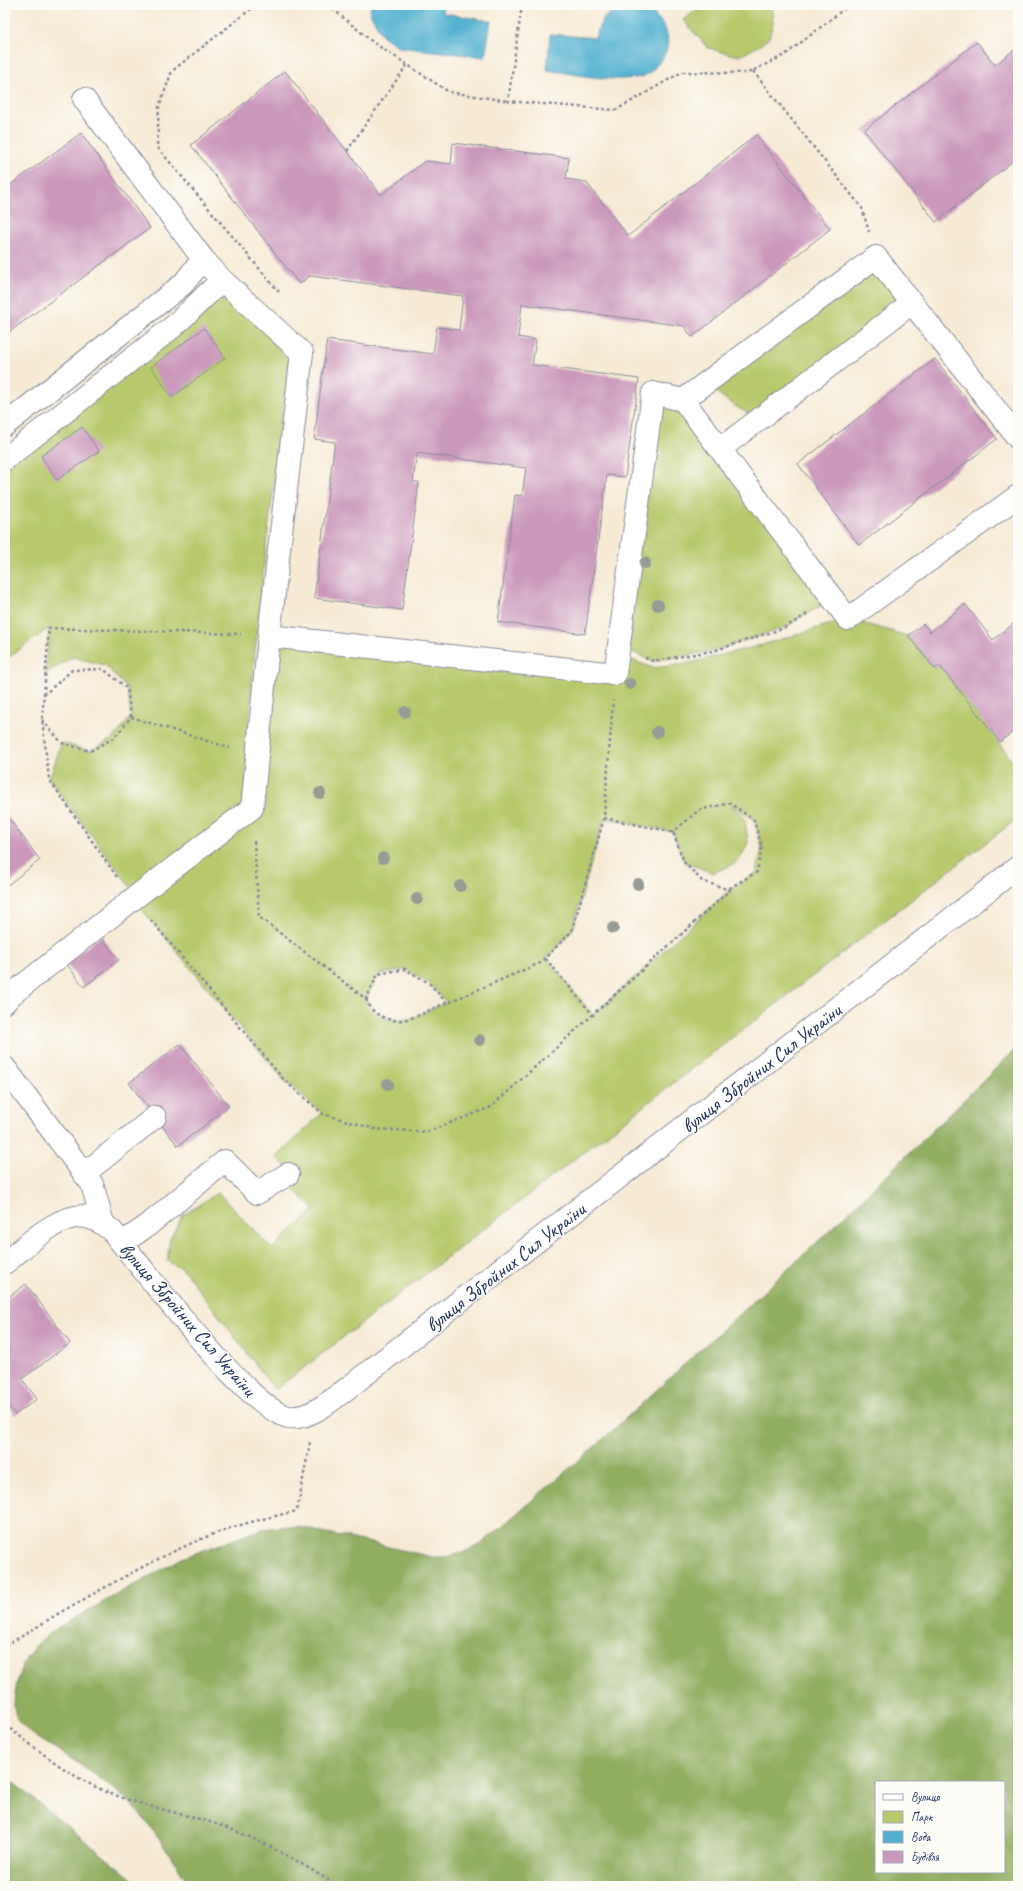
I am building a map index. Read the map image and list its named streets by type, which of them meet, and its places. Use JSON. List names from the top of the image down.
{
  "streets": {
    "street": ["вулиця Збройних Сил України"]
  },
  "legend": [
    "Вулиця",
    "Парк",
    "Вода",
    "Будівля"
  ]
}
